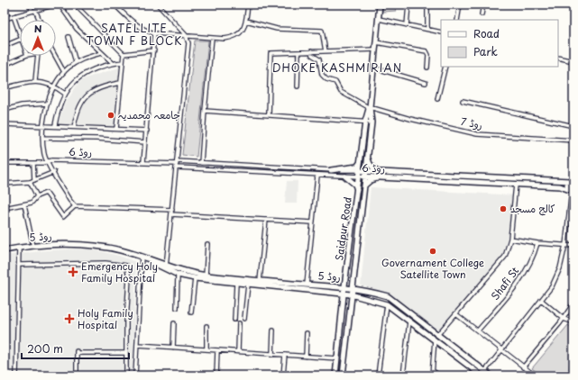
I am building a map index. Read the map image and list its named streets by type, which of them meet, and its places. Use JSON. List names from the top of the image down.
{
  "streets": {
    "main road": ["روڈ 6", "Saidpur Road", "روڈ 5"],
    "street": ["روڈ 7", "Shafi St"]
  },
  "crossings": [
    ["روڈ 7", "Saidpur Road"],
    ["روڈ 6", "Saidpur Road"],
    ["Saidpur Road", "روڈ 5"]
  ],
  "districts": ["SATELLITE TOWN F BLOCK", "DHOKE KASHMIRIAN"],
  "places": {
    "other": ["جامعہ محمدیہ", "کالج مسجد", "Governament College Satellite Town"],
    "health": ["Emergency Holy Family Hospital", "Holy Family Hospital"]
  },
  "legend": ["Road", "Park"],
  "scale_bar": "200 m",
  "north": "top"
}
